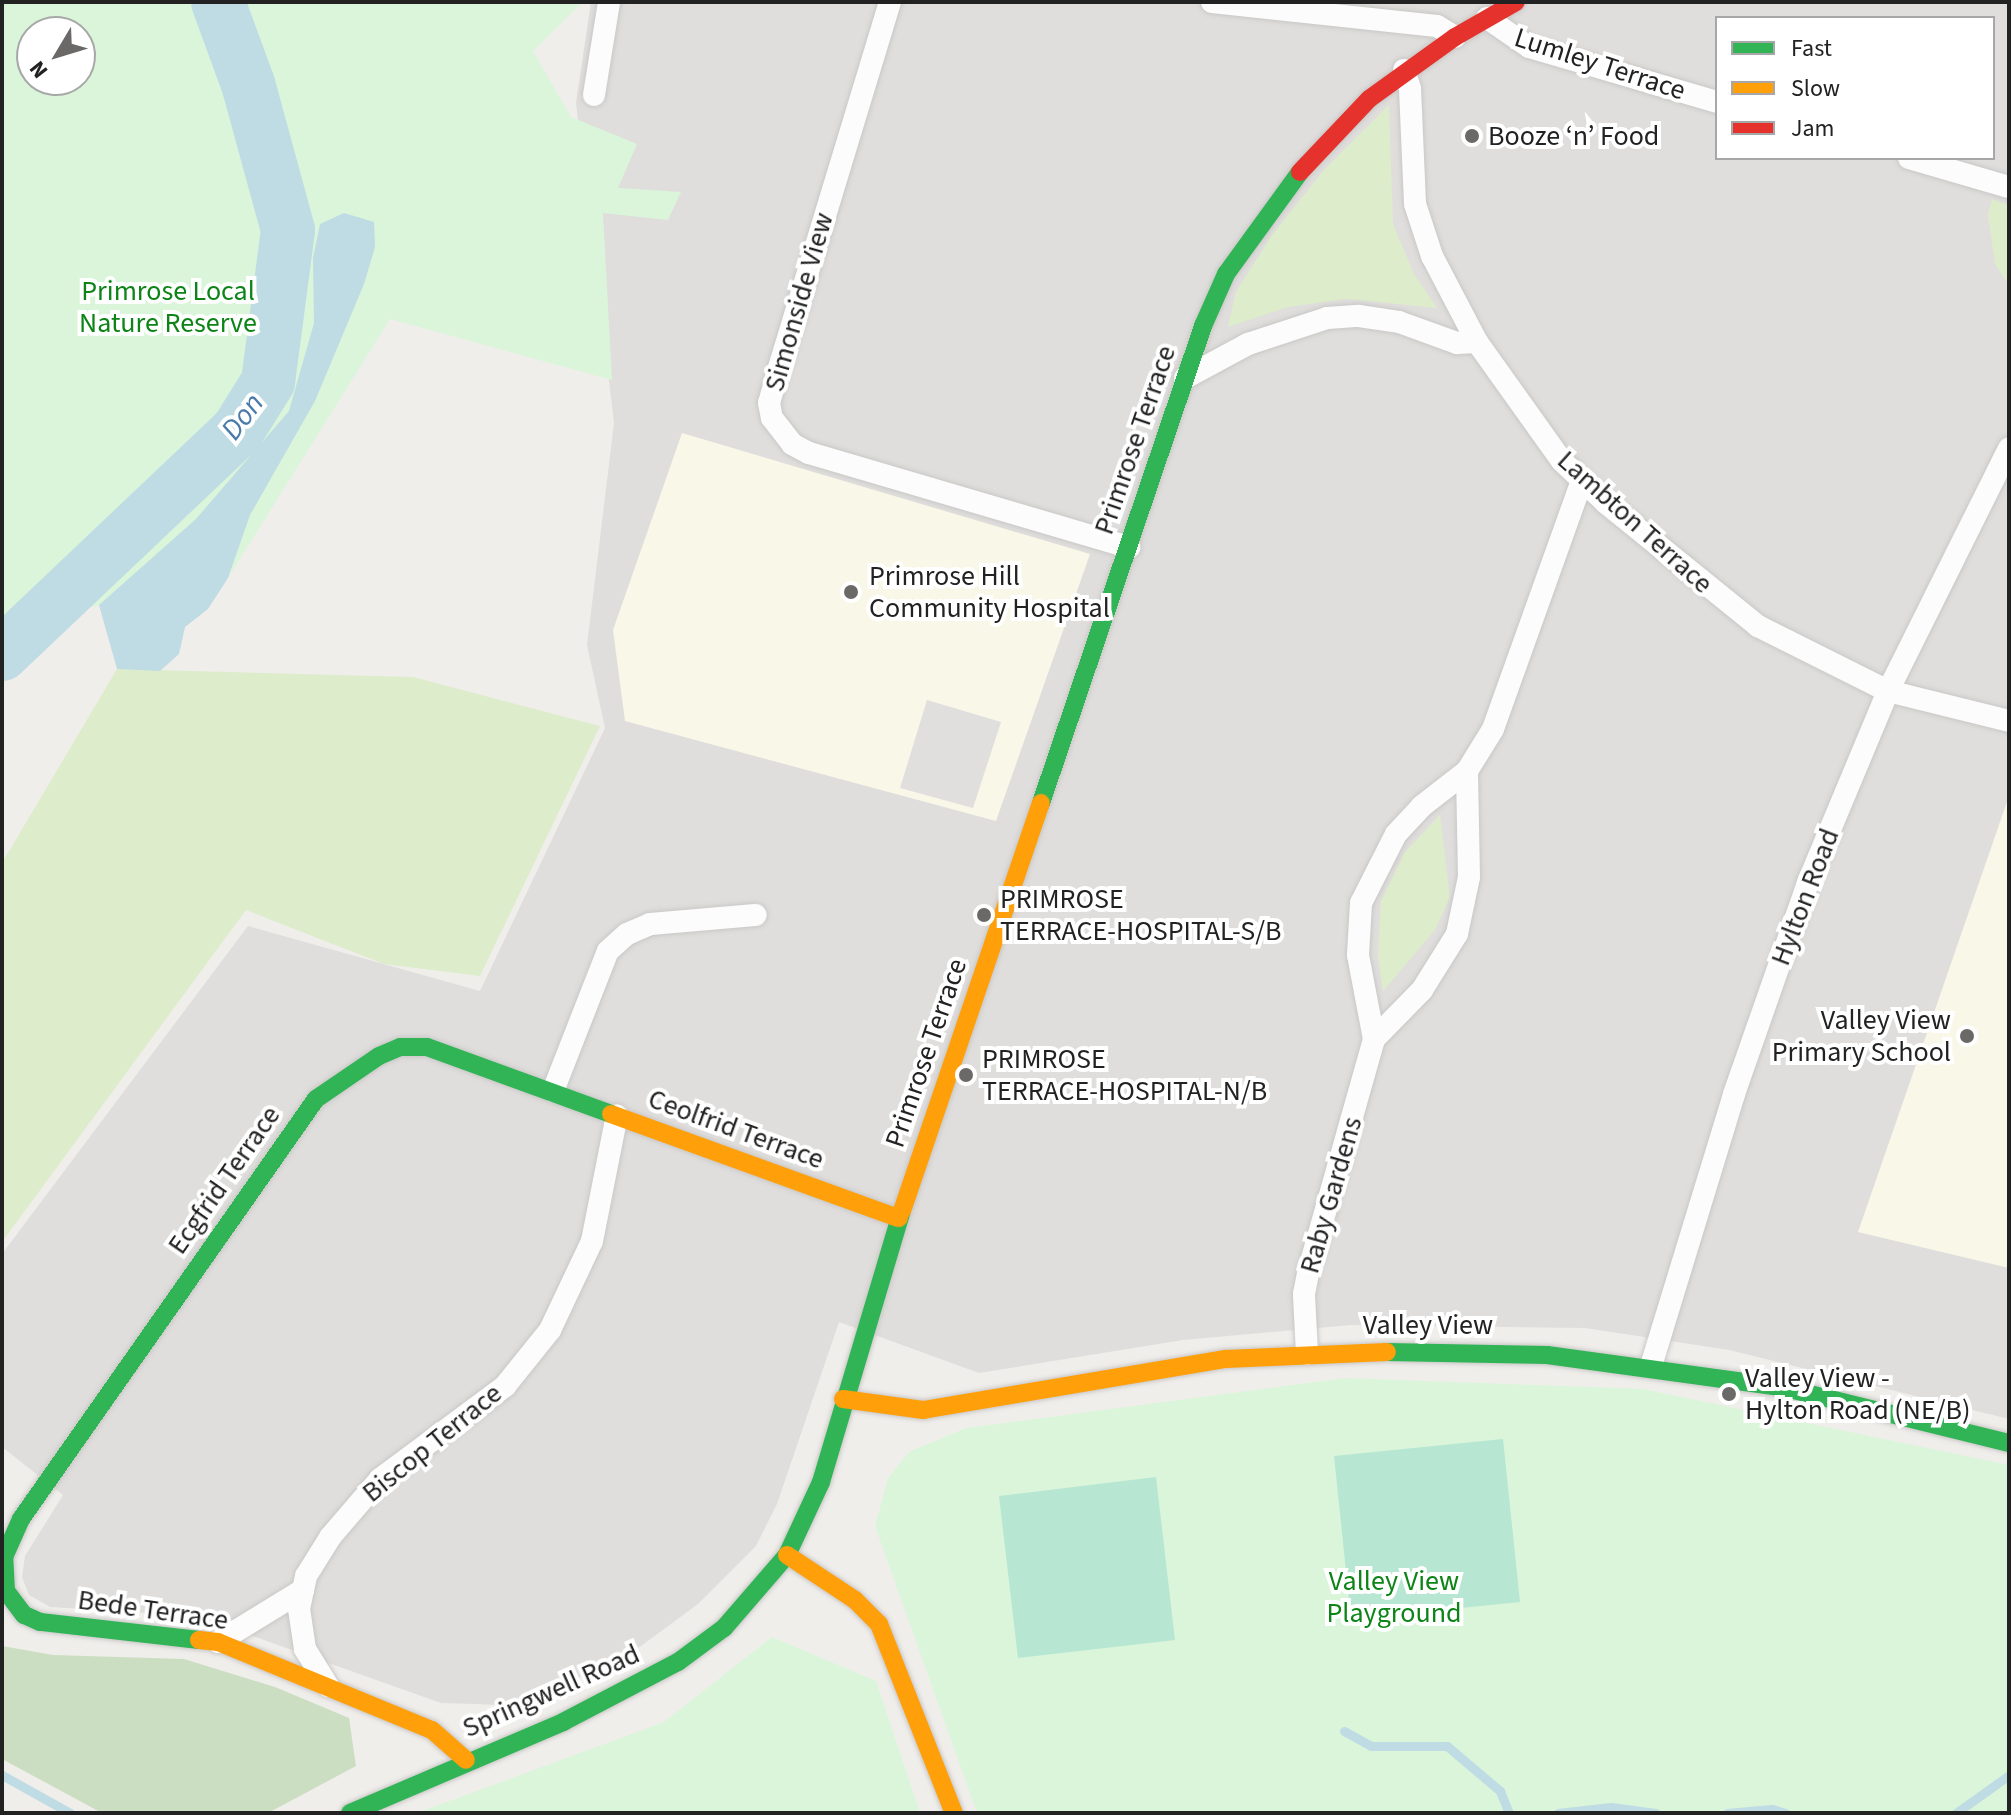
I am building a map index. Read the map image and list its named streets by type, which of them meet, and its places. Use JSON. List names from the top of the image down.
{
  "streets": {
    "street": [
      "Lumley Terrace",
      "Simonside View",
      "Primrose Terrace",
      "Lambton Terrace",
      "Hylton Road",
      "Ceolfrid Terrace",
      "Ecgfrid Terrace",
      "Raby Gardens",
      "Valley View",
      "Biscop Terrace",
      "Bede Terrace",
      "Springwell Road"
    ]
  },
  "crossings": [
    ["Lumley Terrace", "Primrose Terrace"],
    ["Simonside View", "Primrose Terrace"],
    ["Primrose Terrace", "Lambton Terrace"],
    ["Primrose Terrace", "Ceolfrid Terrace"],
    ["Primrose Terrace", "Valley View"],
    ["Primrose Terrace", "Springwell Road"],
    ["Lambton Terrace", "Hylton Road"],
    ["Lambton Terrace", "Raby Gardens"],
    ["Hylton Road", "Valley View"],
    ["Ceolfrid Terrace", "Ecgfrid Terrace"],
    ["Ceolfrid Terrace", "Biscop Terrace"],
    ["Ecgfrid Terrace", "Bede Terrace"],
    ["Raby Gardens", "Valley View"],
    ["Valley View", "Springwell Road"],
    ["Biscop Terrace", "Bede Terrace"],
    ["Bede Terrace", "Springwell Road"]
  ],
  "water": ["Don"],
  "parks": ["Primrose Local Nature Reserve", "Valley View Playground"],
  "places": [
    "Booze ‘n’ Food",
    "Primrose Hill Community Hospital",
    "PRIMROSE TERRACE-HOSPITAL-S/B",
    "Valley View Primary School",
    "PRIMROSE TERRACE-HOSPITAL-N/B",
    "Valley View - Hylton Road (NE/B)"
  ],
  "legend": ["Fast", "Slow", "Jam"],
  "north": "bottom left"
}
